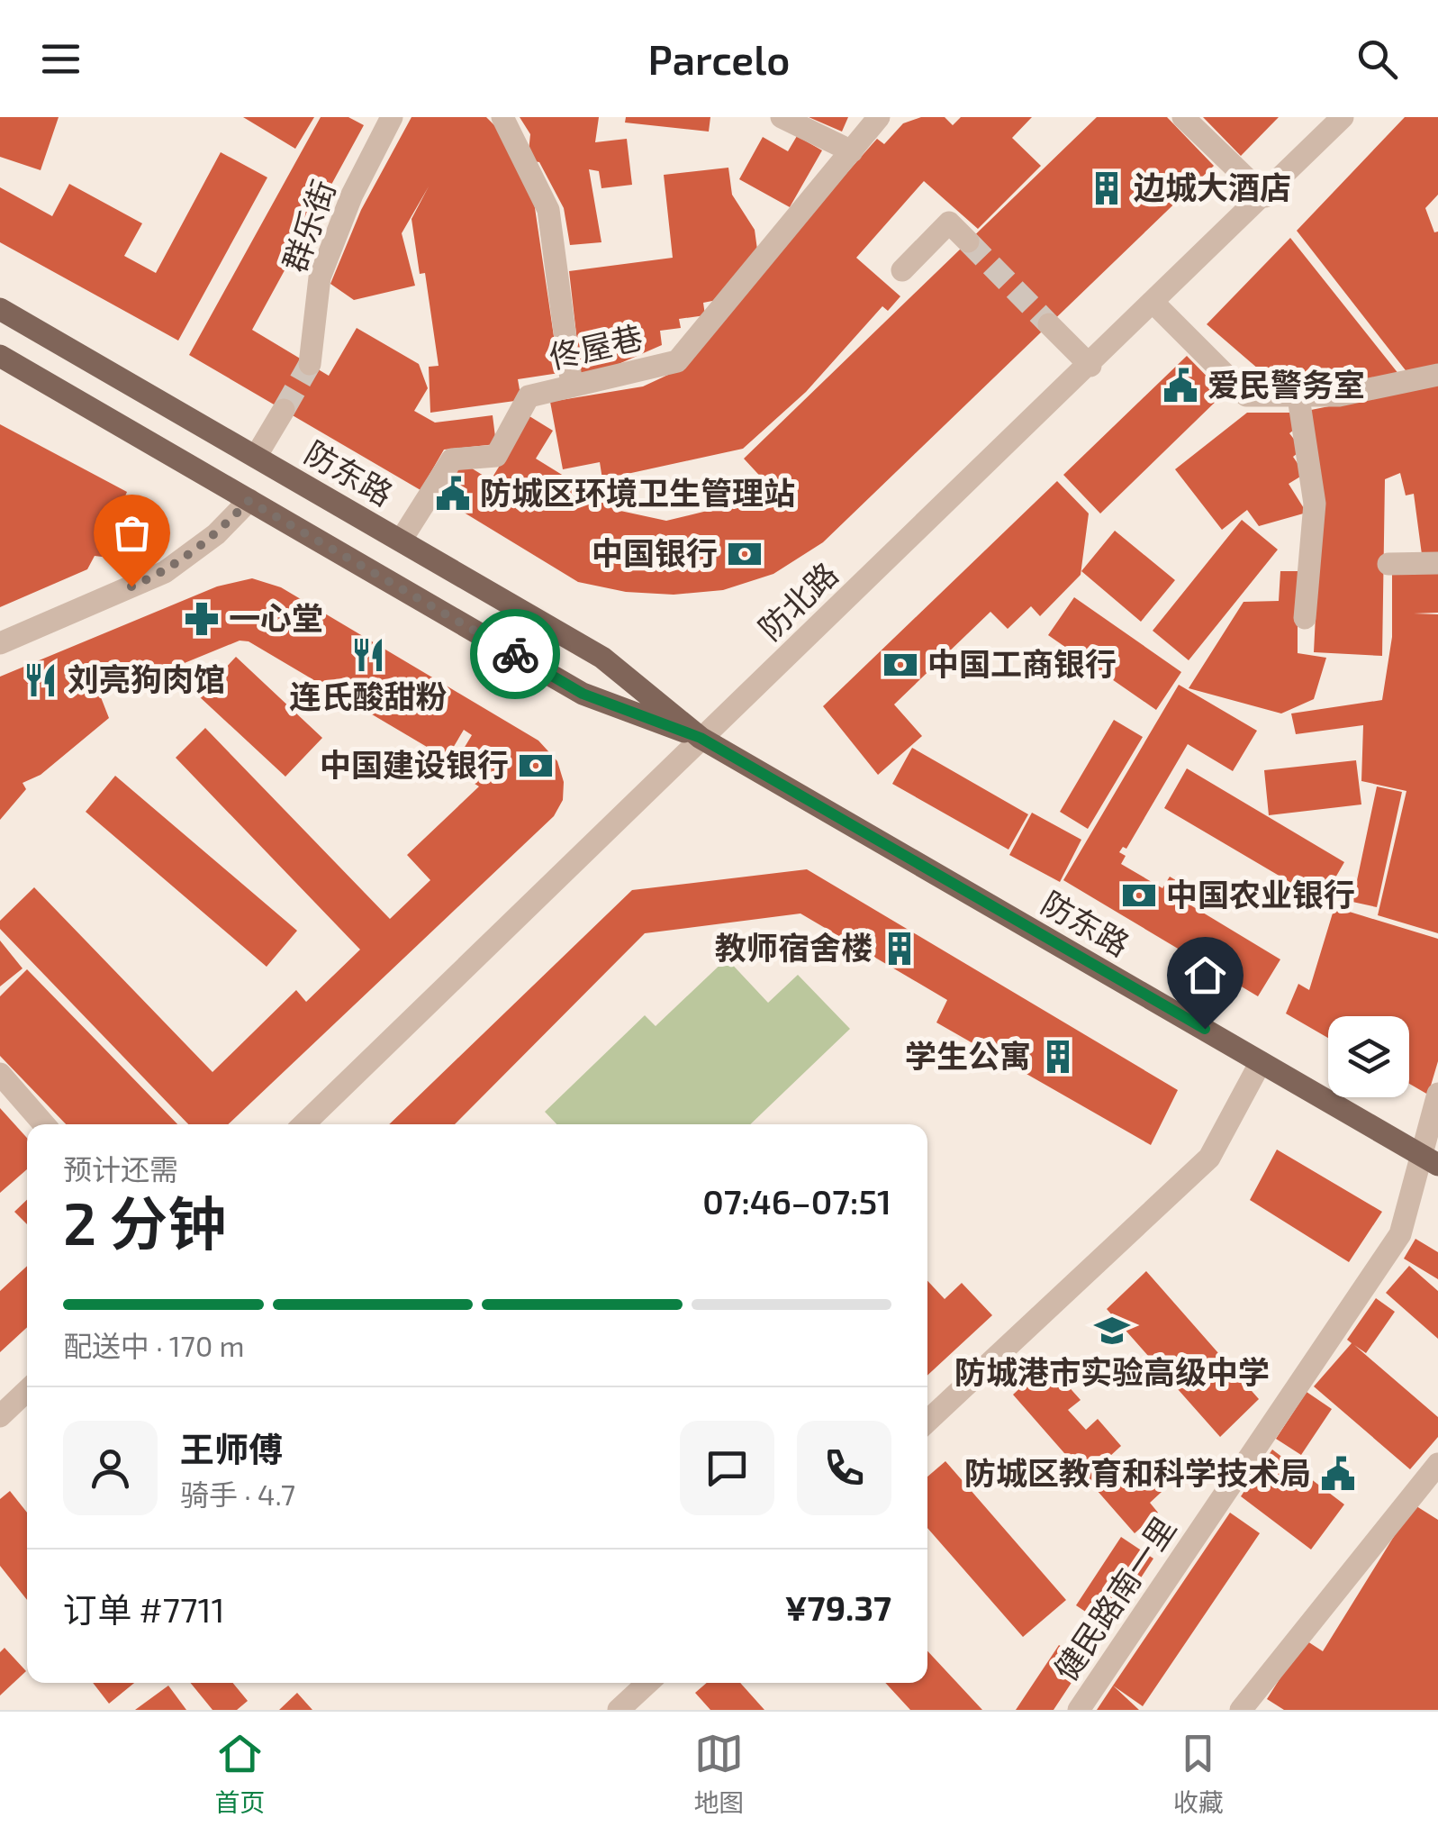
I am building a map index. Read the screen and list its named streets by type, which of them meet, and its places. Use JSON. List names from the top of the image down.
{
  "streets": {
    "main road": ["防东路"],
    "street": [
      "群乐街",
      "佟屋巷",
      "防北路",
      "健民路南一里"
    ]
  },
  "crossings": [
    ["佟屋巷", "防东路"],
    ["防东路", "防北路"],
    ["防东路", "健民路南一里"]
  ],
  "places": {
    "building": ["边城大酒店", "教师宿舍楼", "学生公寓"],
    "public building": ["爱民警务室", "防城区环境卫生管理站", "防城区教育和科学技术局"],
    "bank": [
      "中国银行",
      "中国工商银行",
      "中国建设银行",
      "中国农业银行"
    ],
    "pharmacy": ["一心堂"],
    "restaurant": ["连氏酸甜粉", "刘亮狗肉馆"],
    "school or university": ["防城港市实验高级中学"]
  },
  "page": {
    "header": "Parcelo",
    "heading": ["2 分钟", "预计还需", "07:46–07:51"],
    "panel": [
      "王师傅",
      "骑手 · 4.7",
      "订单 #7711",
      "¥79.37"
    ],
    "bar": "配送中 · 170 m",
    "tabs": ["首页", "地图", "收藏"]
  }
}
